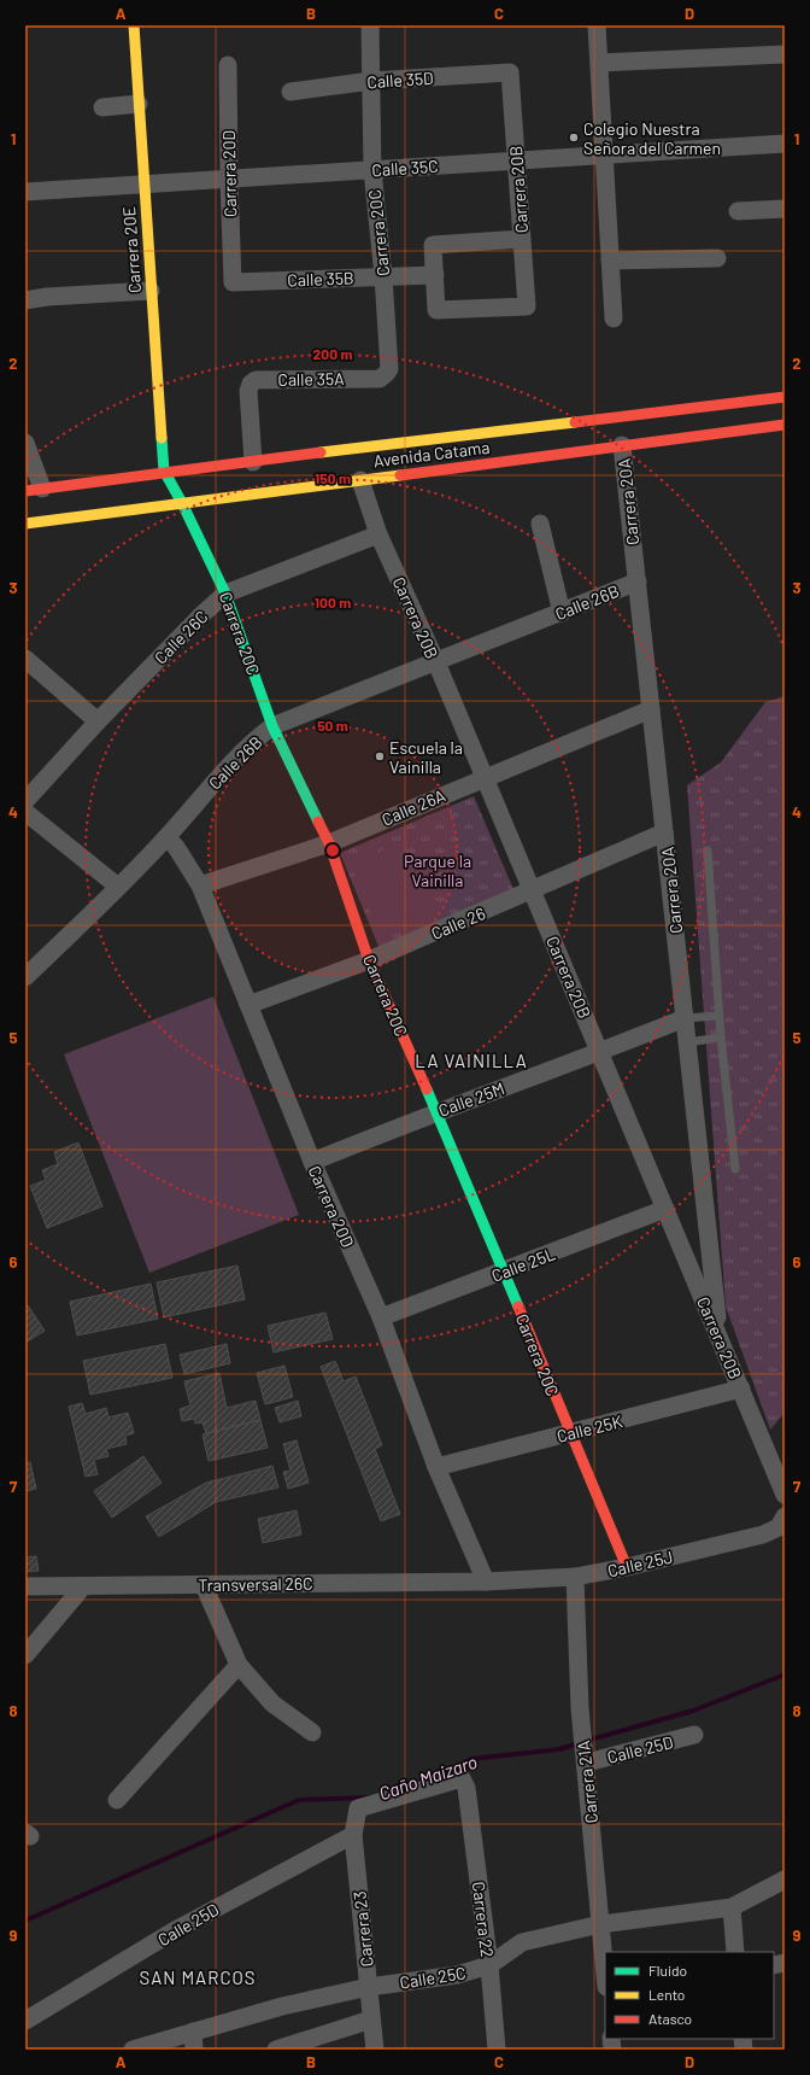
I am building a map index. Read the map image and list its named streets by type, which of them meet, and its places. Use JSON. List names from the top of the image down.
{
  "streets": {
    "street": [
      "Calle 35D",
      "Calle 35C",
      "Carrera 20D",
      "Carrera 20B",
      "Carrera 20C",
      "Carrera 20E",
      "Calle 35B",
      "Calle 35A",
      "Avenida Catama",
      "Carrera 20A",
      "Calle 26B",
      "Calle 26C",
      "Calle 26A",
      "Calle 26",
      "Calle 25M",
      "Calle 25L",
      "Calle 25K",
      "Calle 25J",
      "Transversal 26C",
      "Calle 25D",
      "Carrera 21A",
      "Carrera 22",
      "Carrera 23",
      "Calle 25C"
    ]
  },
  "crossings": [
    ["Calle 35D", "Carrera 20B"],
    ["Calle 35D", "Carrera 20C"],
    ["Calle 35C", "Carrera 20D"],
    ["Calle 35C", "Carrera 20B"],
    ["Calle 35C", "Carrera 20C"],
    ["Calle 35C", "Carrera 20E"],
    ["Carrera 20D", "Calle 35B"],
    ["Carrera 20D", "Calle 26B"],
    ["Carrera 20D", "Calle 26A"],
    ["Carrera 20D", "Calle 26"],
    ["Carrera 20D", "Calle 25M"],
    ["Carrera 20D", "Calle 25L"],
    ["Carrera 20D", "Calle 25K"],
    ["Carrera 20D", "Calle 25J"],
    ["Carrera 20D", "Transversal 26C"],
    ["Carrera 20B", "Calle 35B"],
    ["Carrera 20B", "Avenida Catama"],
    ["Carrera 20B", "Carrera 20A"],
    ["Carrera 20B", "Calle 26B"],
    ["Carrera 20B", "Calle 26C"],
    ["Carrera 20B", "Calle 26A"],
    ["Carrera 20B", "Calle 26"],
    ["Carrera 20B", "Calle 25M"],
    ["Carrera 20B", "Calle 25L"],
    ["Carrera 20B", "Calle 25K"],
    ["Carrera 20C", "Carrera 20E"],
    ["Carrera 20C", "Calle 35B"],
    ["Carrera 20C", "Calle 35A"],
    ["Carrera 20C", "Avenida Catama"],
    ["Carrera 20C", "Calle 26B"],
    ["Carrera 20C", "Calle 26C"],
    ["Carrera 20C", "Calle 26A"],
    ["Carrera 20C", "Calle 26"],
    ["Carrera 20C", "Calle 25M"],
    ["Carrera 20C", "Calle 25L"],
    ["Carrera 20C", "Calle 25K"],
    ["Carrera 20C", "Calle 25J"],
    ["Carrera 20E", "Avenida Catama"],
    ["Calle 35A", "Avenida Catama"],
    ["Avenida Catama", "Carrera 20A"],
    ["Carrera 20A", "Calle 26B"],
    ["Carrera 20A", "Calle 26A"],
    ["Carrera 20A", "Calle 26"],
    ["Carrera 20A", "Calle 25M"],
    ["Calle 25J", "Transversal 26C"],
    ["Calle 25J", "Carrera 21A"],
    ["Calle 25D", "Carrera 21A"],
    ["Calle 25D", "Carrera 23"],
    ["Carrera 21A", "Calle 25C"],
    ["Carrera 22", "Carrera 23"],
    ["Carrera 22", "Calle 25C"],
    ["Carrera 23", "Calle 25C"]
  ],
  "districts": ["LA VAINILLA", "SAN MARCOS"],
  "water": ["Caño Maizaro"],
  "parks": ["Parque la Vainilla"],
  "places": ["Colegio Nuestra Señora del Carmen", "Escuela la Vainilla"],
  "legend": ["Fluido", "Lento", "Atasco"],
  "grid": {
    "columns": [
      "A",
      "B",
      "C",
      "D"
    ],
    "rows": [
      "1",
      "2",
      "3",
      "4",
      "5",
      "6",
      "7",
      "8",
      "9"
    ]
  },
  "rings": [
    "200 m",
    "150 m",
    "100 m",
    "50 m"
  ]
}
